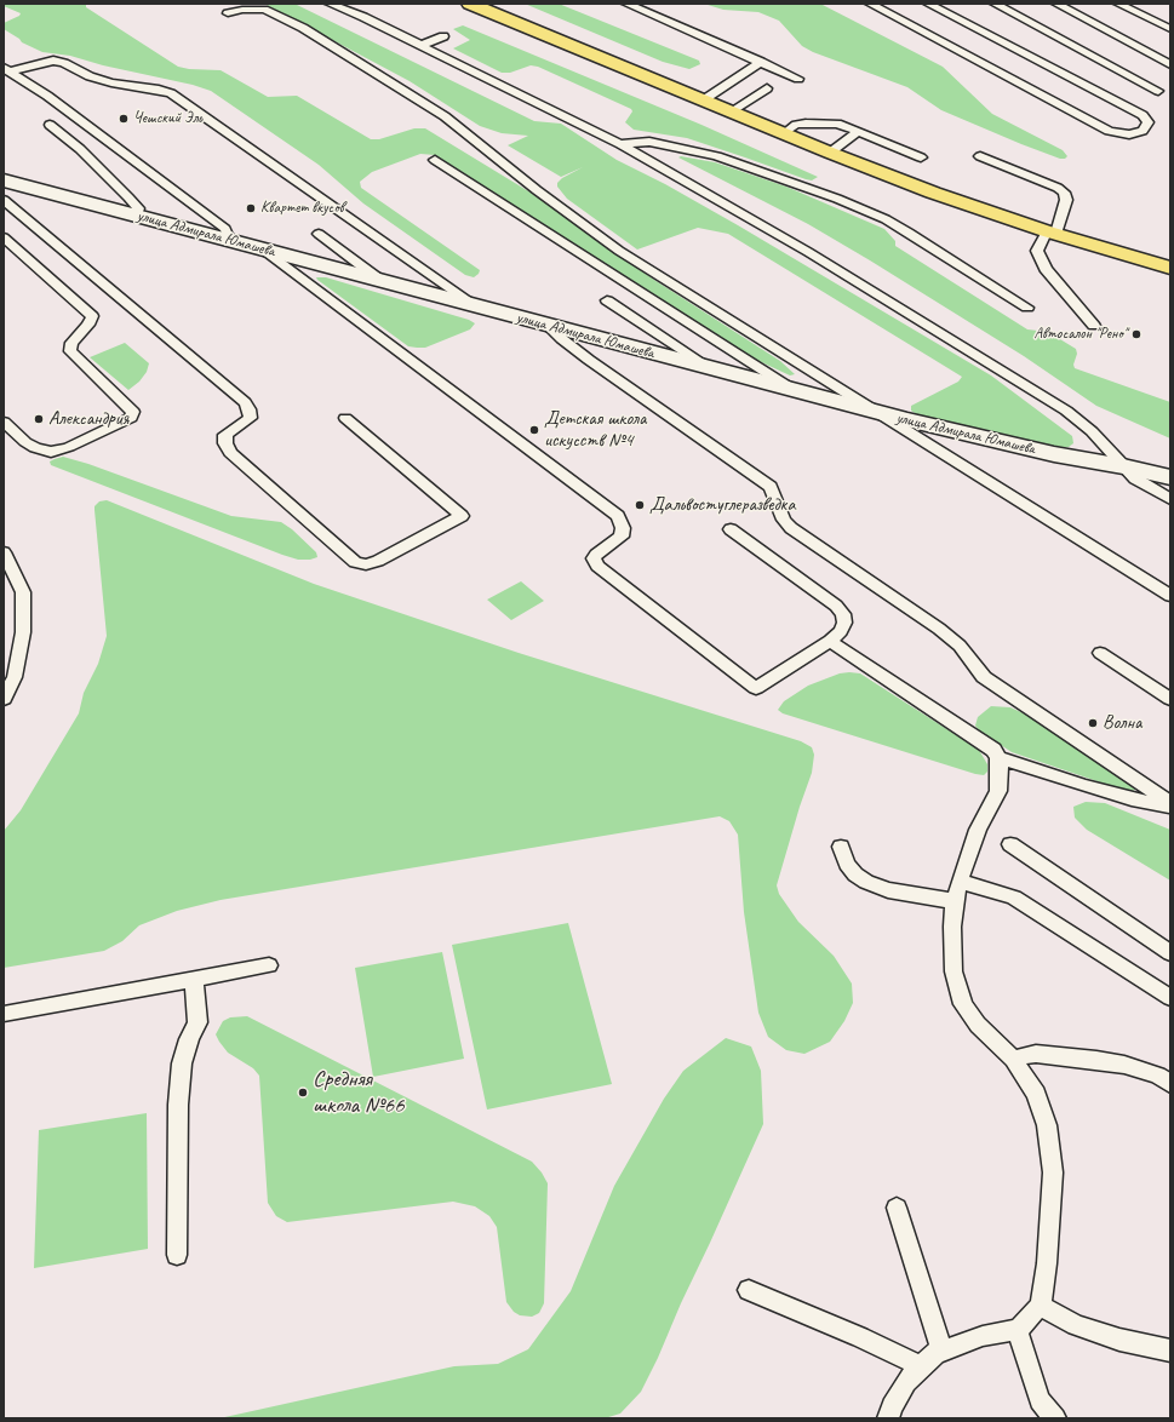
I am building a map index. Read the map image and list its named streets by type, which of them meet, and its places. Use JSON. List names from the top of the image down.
{
  "streets": {
    "street": ["улица Адмирала Юмашева"]
  },
  "places": [
    "Чешский Эль",
    "Квартет вкусов",
    "Автосалон \"Рено\"",
    "Александрия",
    "Детская школа искусств №4",
    "Дальвостуглеразведка",
    "Волна",
    "Средняя школа №66"
  ]
}
